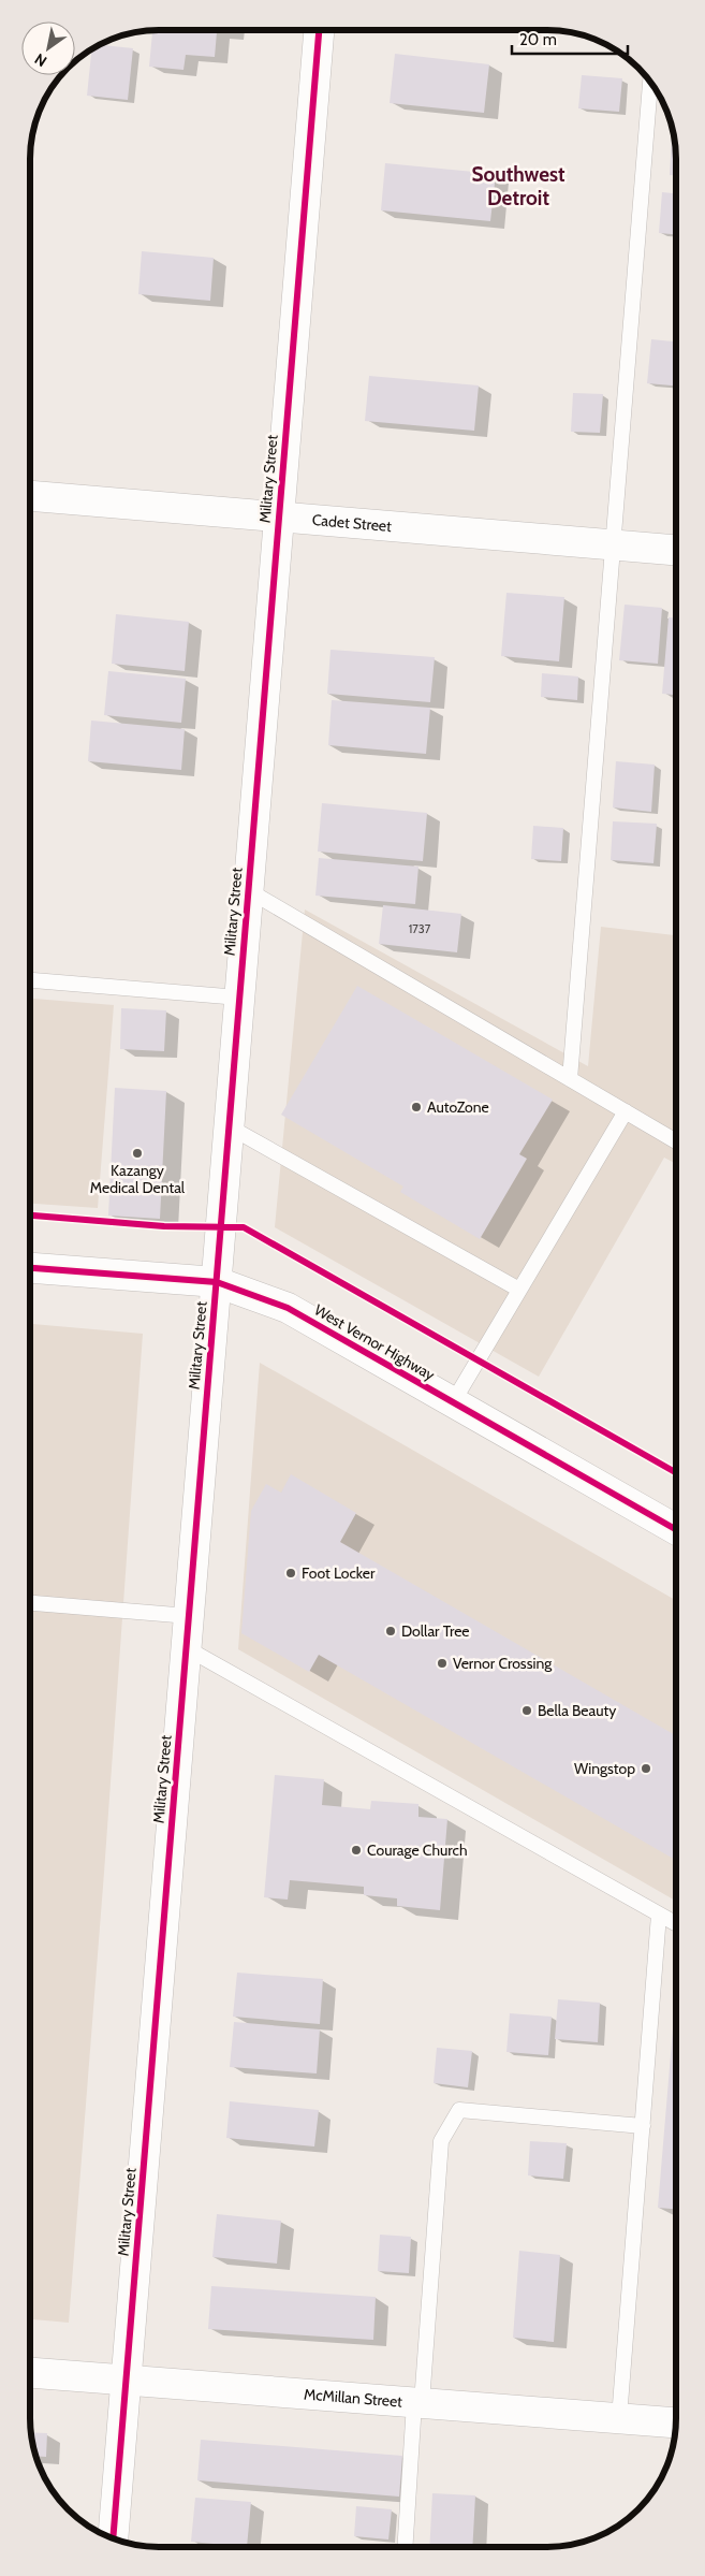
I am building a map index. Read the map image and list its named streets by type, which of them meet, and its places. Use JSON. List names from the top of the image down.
{
  "streets": {
    "street": [
      "Military Street",
      "Cadet Street",
      "West Vernor Highway",
      "McMillan Street"
    ]
  },
  "crossings": [
    ["Military Street", "Cadet Street"],
    ["Military Street", "West Vernor Highway"],
    ["Military Street", "McMillan Street"]
  ],
  "districts": ["Southwest Detroit"],
  "places": [
    "AutoZone",
    "Kazangy Medical Dental",
    "Foot Locker",
    "Dollar Tree",
    "Vernor Crossing",
    "Bella Beauty",
    "Wingstop",
    "Courage Church"
  ],
  "house_numbers": ["1737"],
  "scale_bar": "20 m",
  "north": "bottom left"
}
